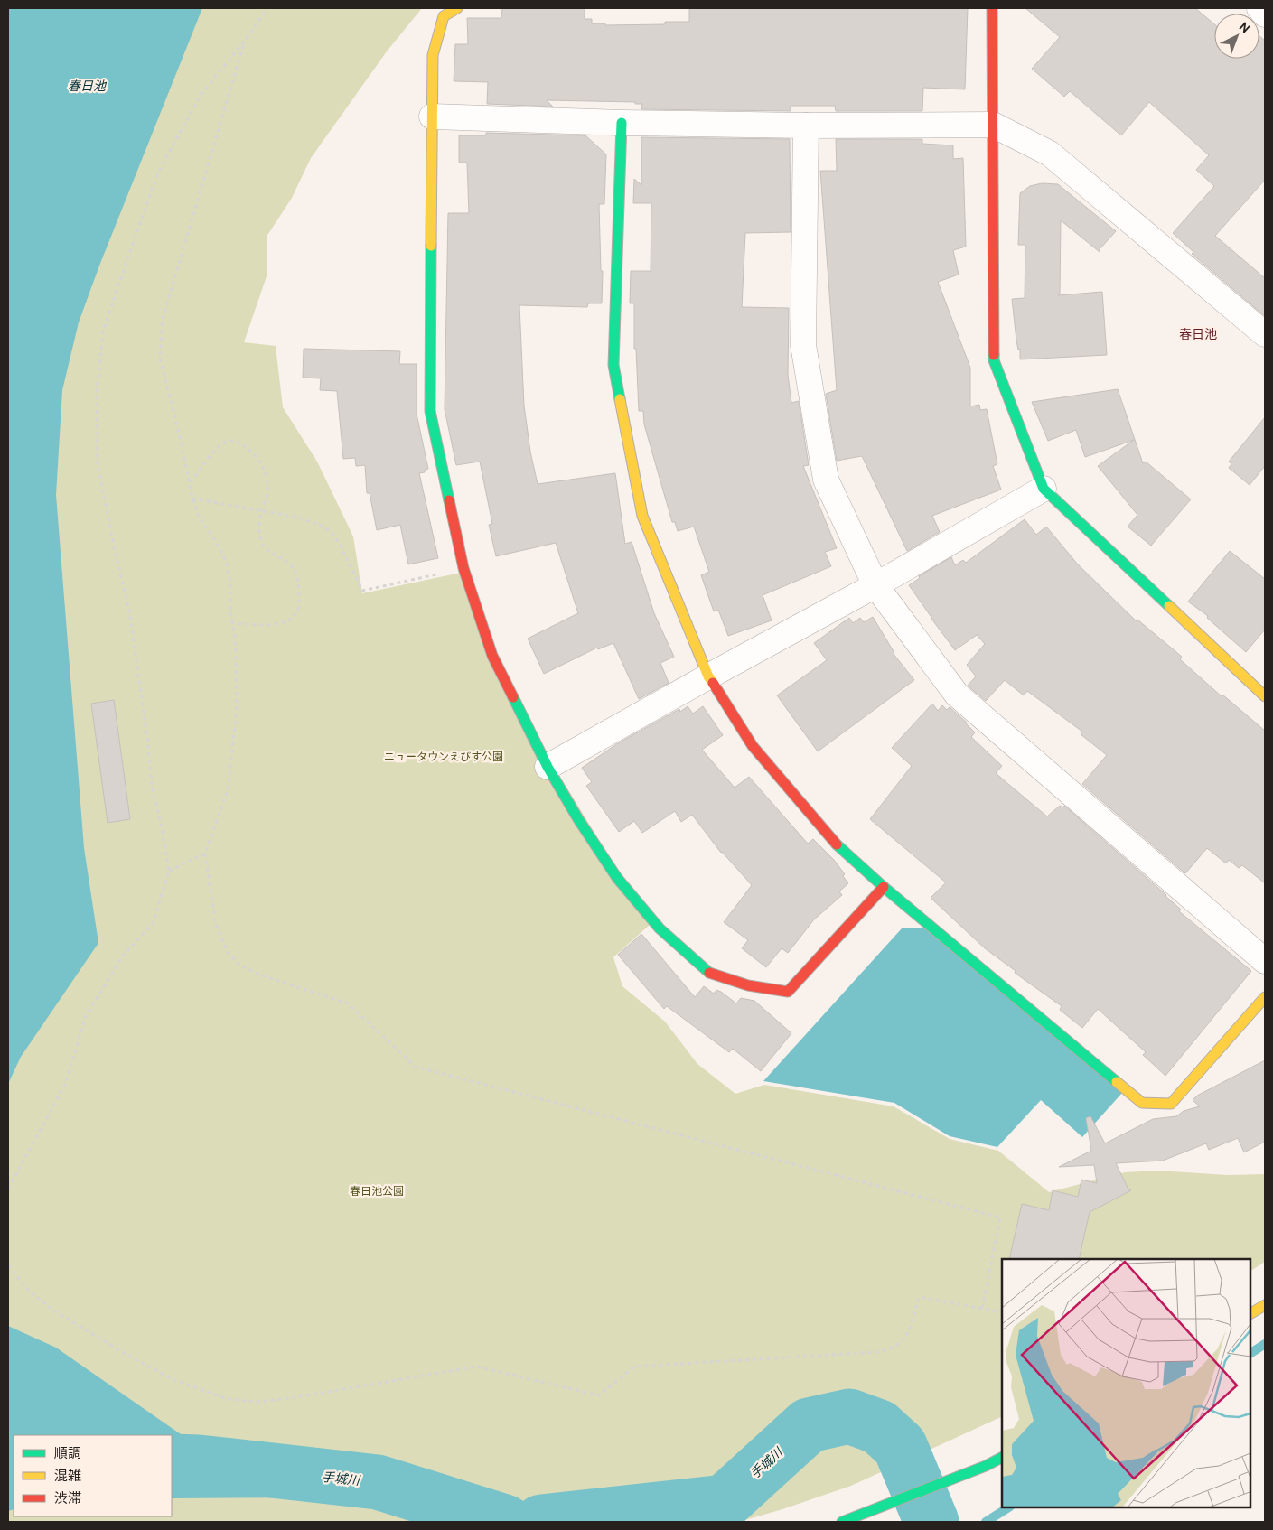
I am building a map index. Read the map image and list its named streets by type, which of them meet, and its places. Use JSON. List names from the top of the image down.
{
  "districts": ["春日池"],
  "water": ["春日池", "手城川"],
  "parks": ["ニュータウンえびす公園", "春日池公園"],
  "legend": ["順調", "混雑", "渋滞"],
  "north": "top right"
}
